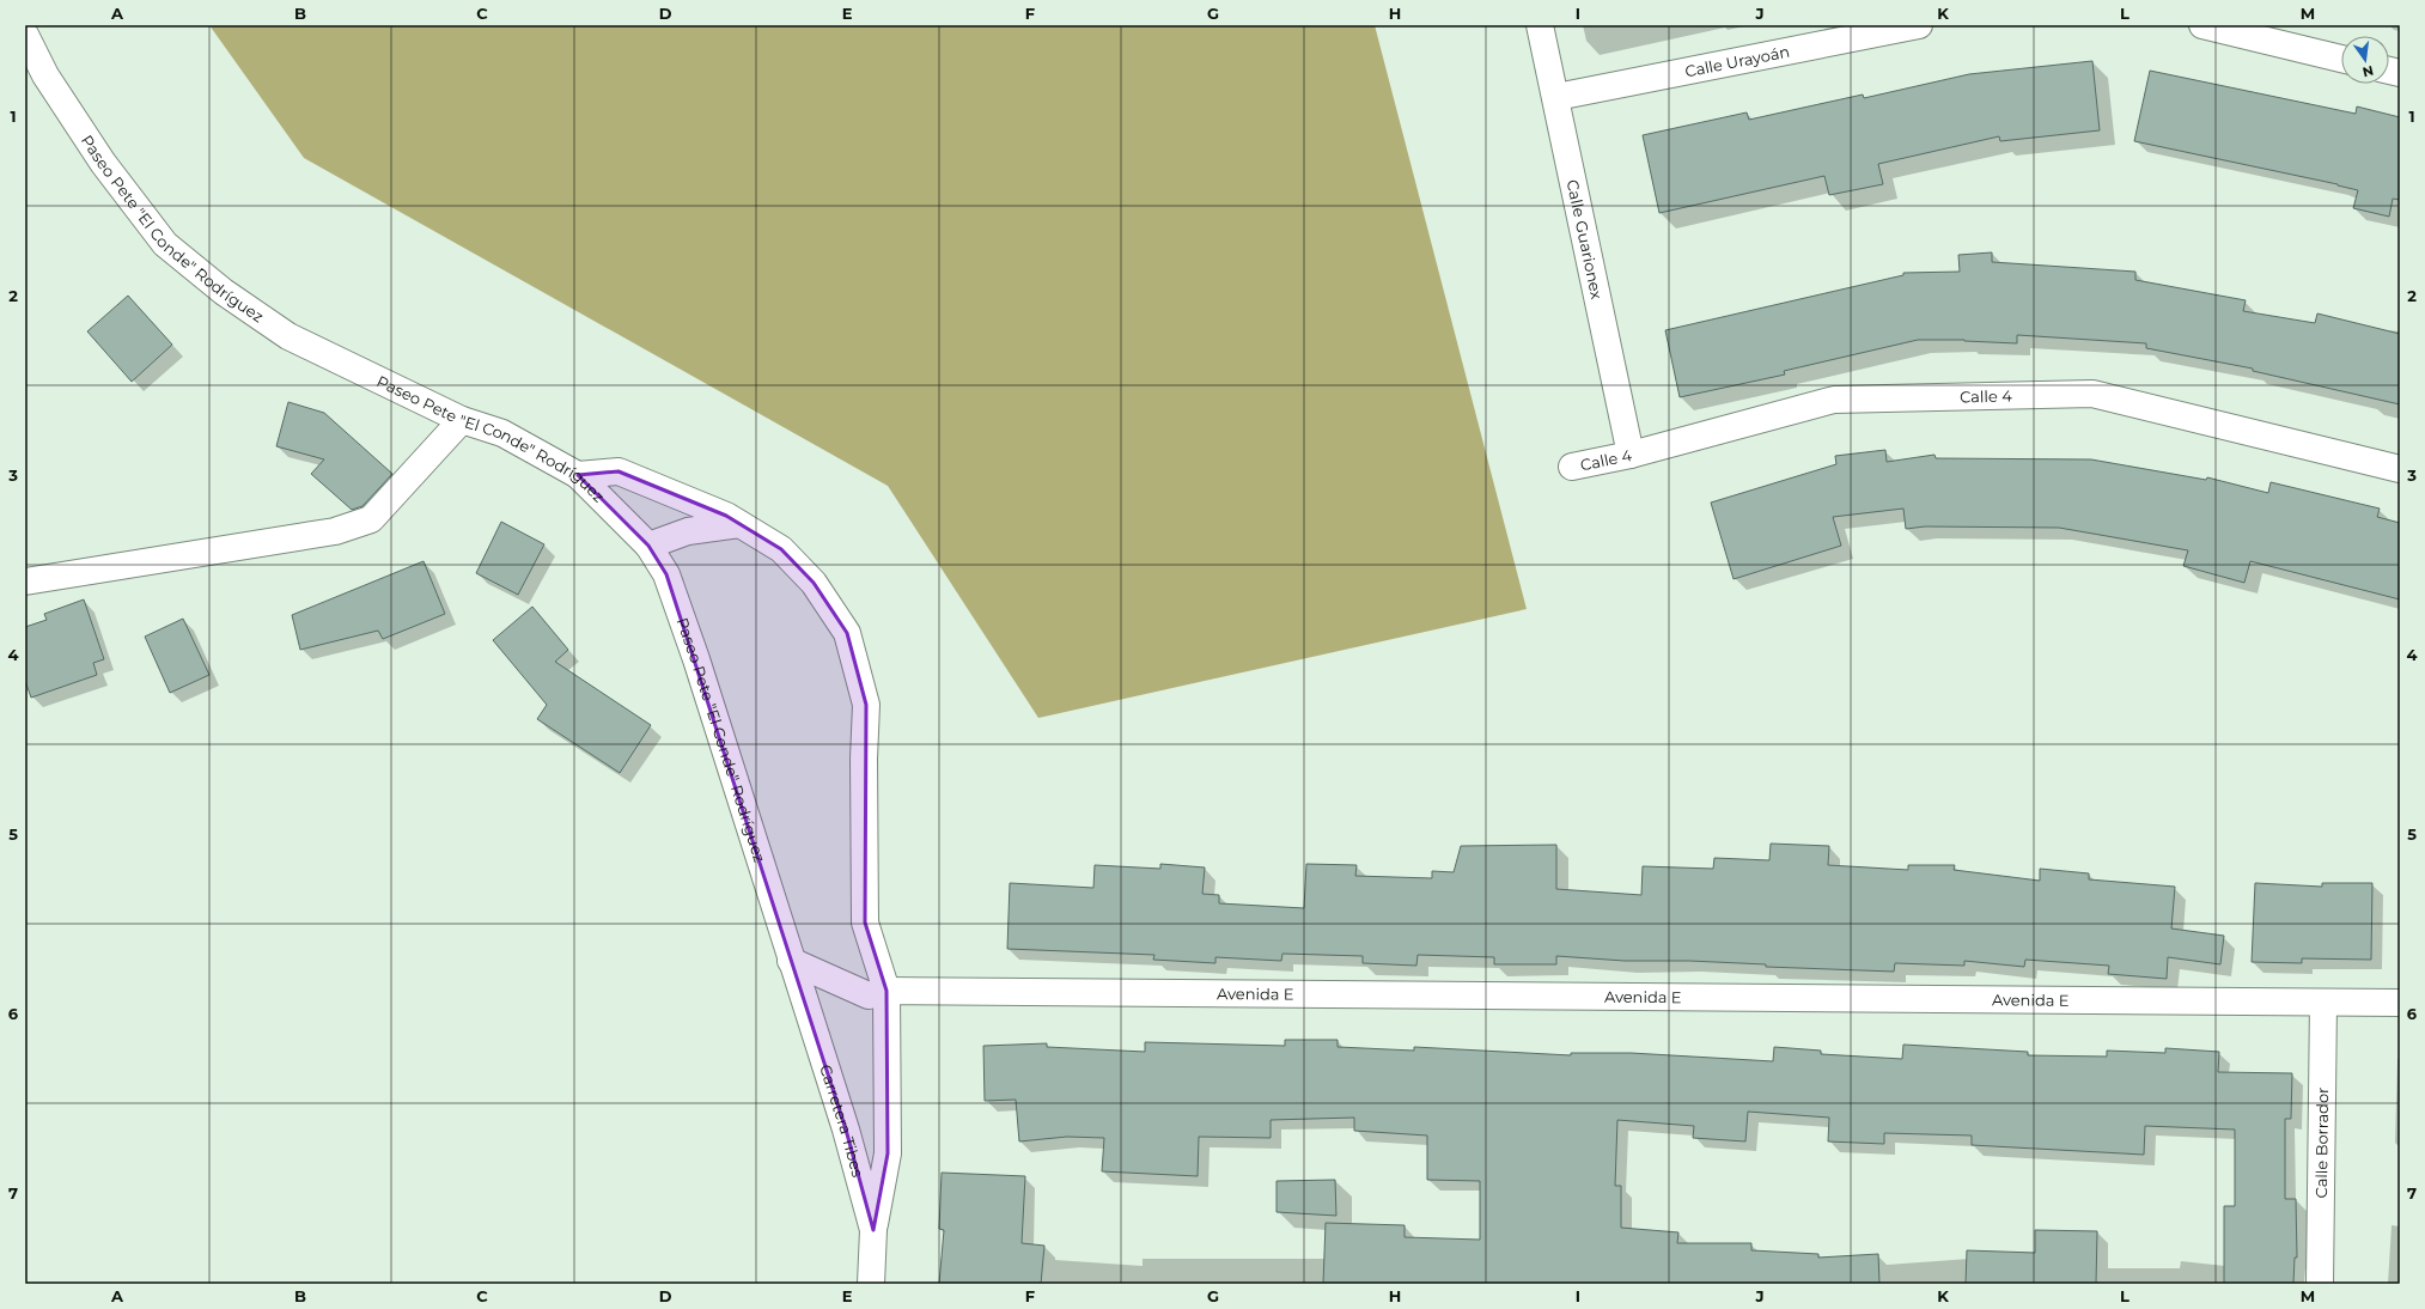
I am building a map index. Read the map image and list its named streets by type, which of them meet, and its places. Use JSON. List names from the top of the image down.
{
  "streets": {
    "street": [
      "Calle Urayoán",
      "Paseo Pete \"El Conde\" Rodríguez",
      "Calle Guarionex",
      "Calle 4",
      "Avenida E",
      "Carretera Tibes",
      "Calle Borrador"
    ]
  },
  "crossings": [
    ["Calle Urayoán", "Calle Guarionex"],
    ["Paseo Pete \"El Conde\" Rodríguez", "Avenida E"],
    ["Paseo Pete \"El Conde\" Rodríguez", "Carretera Tibes"],
    ["Calle Guarionex", "Calle 4"],
    ["Avenida E", "Carretera Tibes"],
    ["Avenida E", "Calle Borrador"]
  ],
  "north": "bottom",
  "grid": {
    "columns": [
      "A",
      "B",
      "C",
      "D",
      "E",
      "F",
      "G",
      "H",
      "I",
      "J",
      "K",
      "L",
      "M"
    ],
    "rows": [
      "1",
      "2",
      "3",
      "4",
      "5",
      "6",
      "7"
    ]
  }
}
